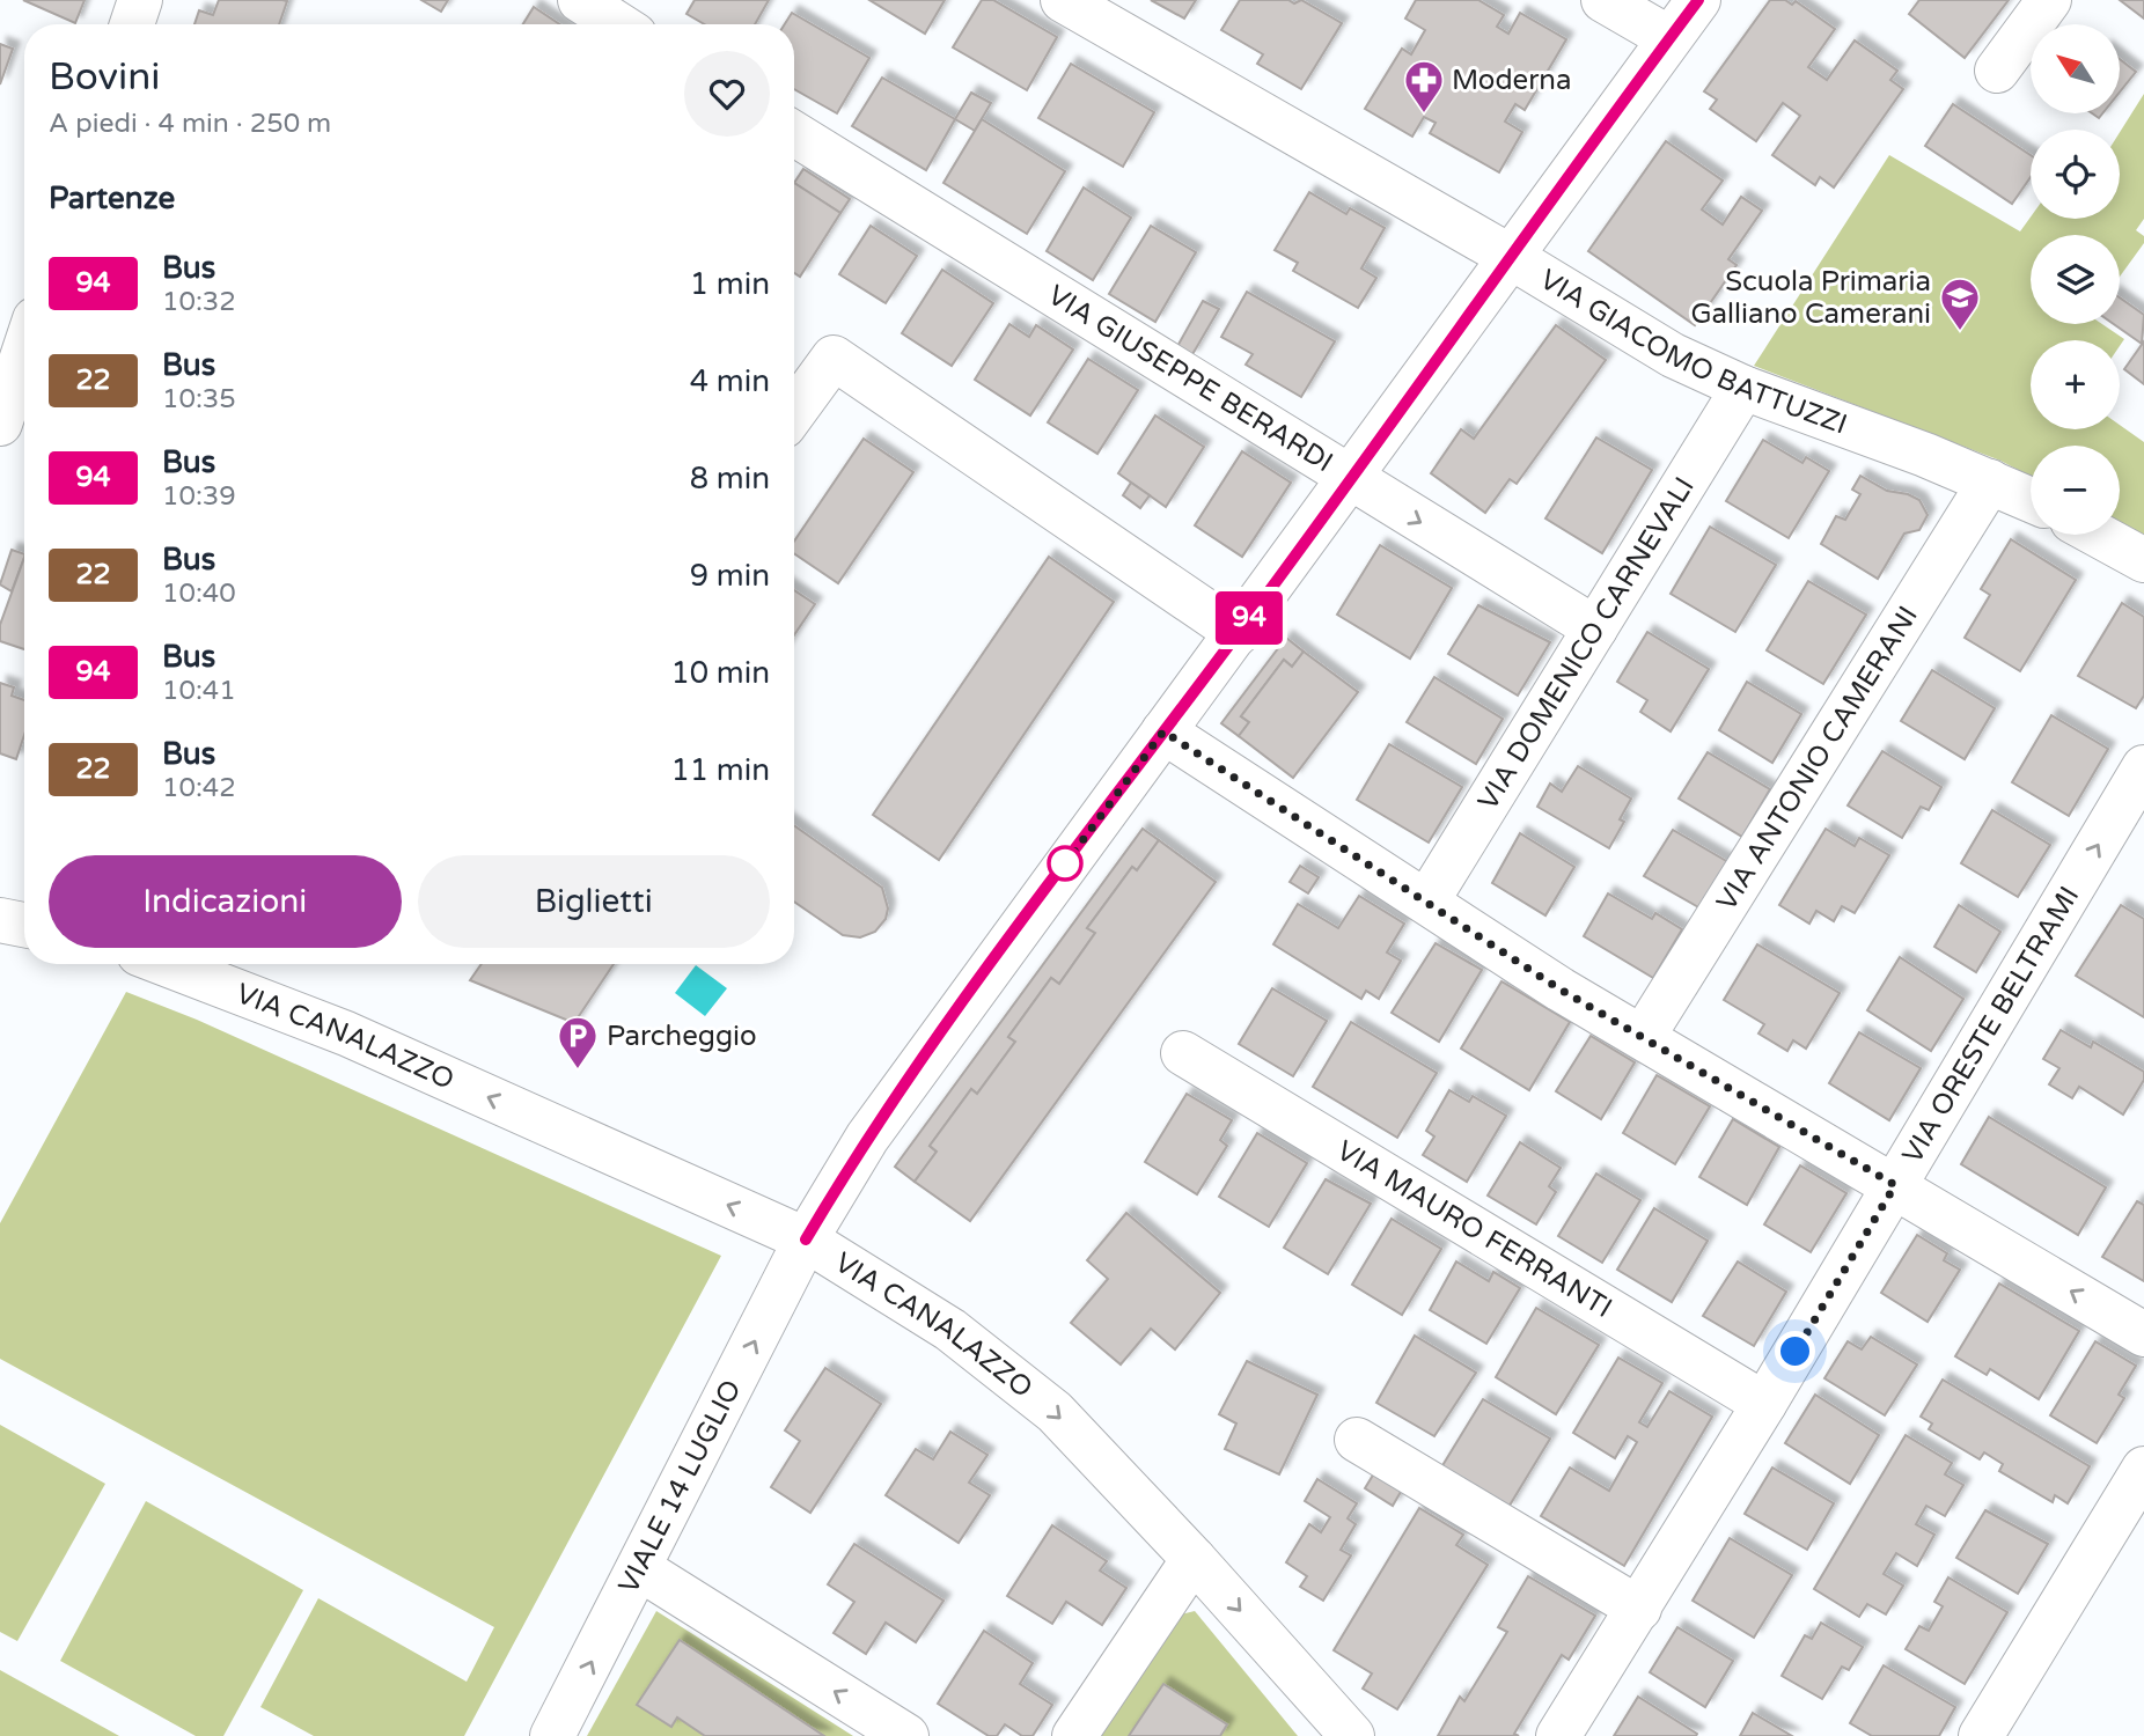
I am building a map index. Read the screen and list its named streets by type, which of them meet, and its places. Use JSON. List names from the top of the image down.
{
  "streets": {
    "street": [
      "VIA GIACOMO BATTUZZI",
      "VIA GIUSEPPE BERARDI",
      "VIA DOMENICO CARNEVALI",
      "VIA ANTONIO CAMERANI",
      "VIA ORESTE BELTRAMI",
      "VIA CANALAZZO",
      "VIA MAURO FERRANTI",
      "VIALE 14 LUGLIO"
    ]
  },
  "crossings": [
    ["VIA GIACOMO BATTUZZI", "VIA DOMENICO CARNEVALI"],
    ["VIA GIACOMO BATTUZZI", "VIA ANTONIO CAMERANI"],
    ["VIA GIACOMO BATTUZZI", "VIALE 14 LUGLIO"],
    ["VIA GIUSEPPE BERARDI", "VIA DOMENICO CARNEVALI"],
    ["VIA GIUSEPPE BERARDI", "VIALE 14 LUGLIO"],
    ["VIA ORESTE BELTRAMI", "VIA MAURO FERRANTI"],
    ["VIA CANALAZZO", "VIALE 14 LUGLIO"]
  ],
  "one_way": ["VIA ORESTE BELTRAMI"],
  "places": {
    "pharmacy": ["Moderna"],
    "school or university": ["Scuola Primaria Galliano Camerani"],
    "parking": ["Parcheggio"]
  },
  "lines": ["bus line 94"],
  "north": "top left",
  "page": {
    "on_map": "94",
    "map_buttons": ["+", "−"],
    "heading": [
      ["Bovini", "A piedi · 4 min · 250 m"],
      "Partenze"
    ],
    "list": [
      {
        "mark": "94",
        "name": "Bus",
        "note": "10:32",
        "value": "1 min"
      },
      {
        "mark": "22",
        "name": "Bus",
        "note": "10:35",
        "value": "4 min"
      },
      {
        "mark": "94",
        "name": "Bus",
        "note": "10:39",
        "value": "8 min"
      },
      {
        "mark": "22",
        "name": "Bus",
        "note": "10:40",
        "value": "9 min"
      },
      {
        "mark": "94",
        "name": "Bus",
        "note": "10:41",
        "value": "10 min"
      },
      {
        "mark": "22",
        "name": "Bus",
        "note": "10:42",
        "value": "11 min"
      }
    ],
    "buttons": ["Indicazioni", "Biglietti"]
  }
}
